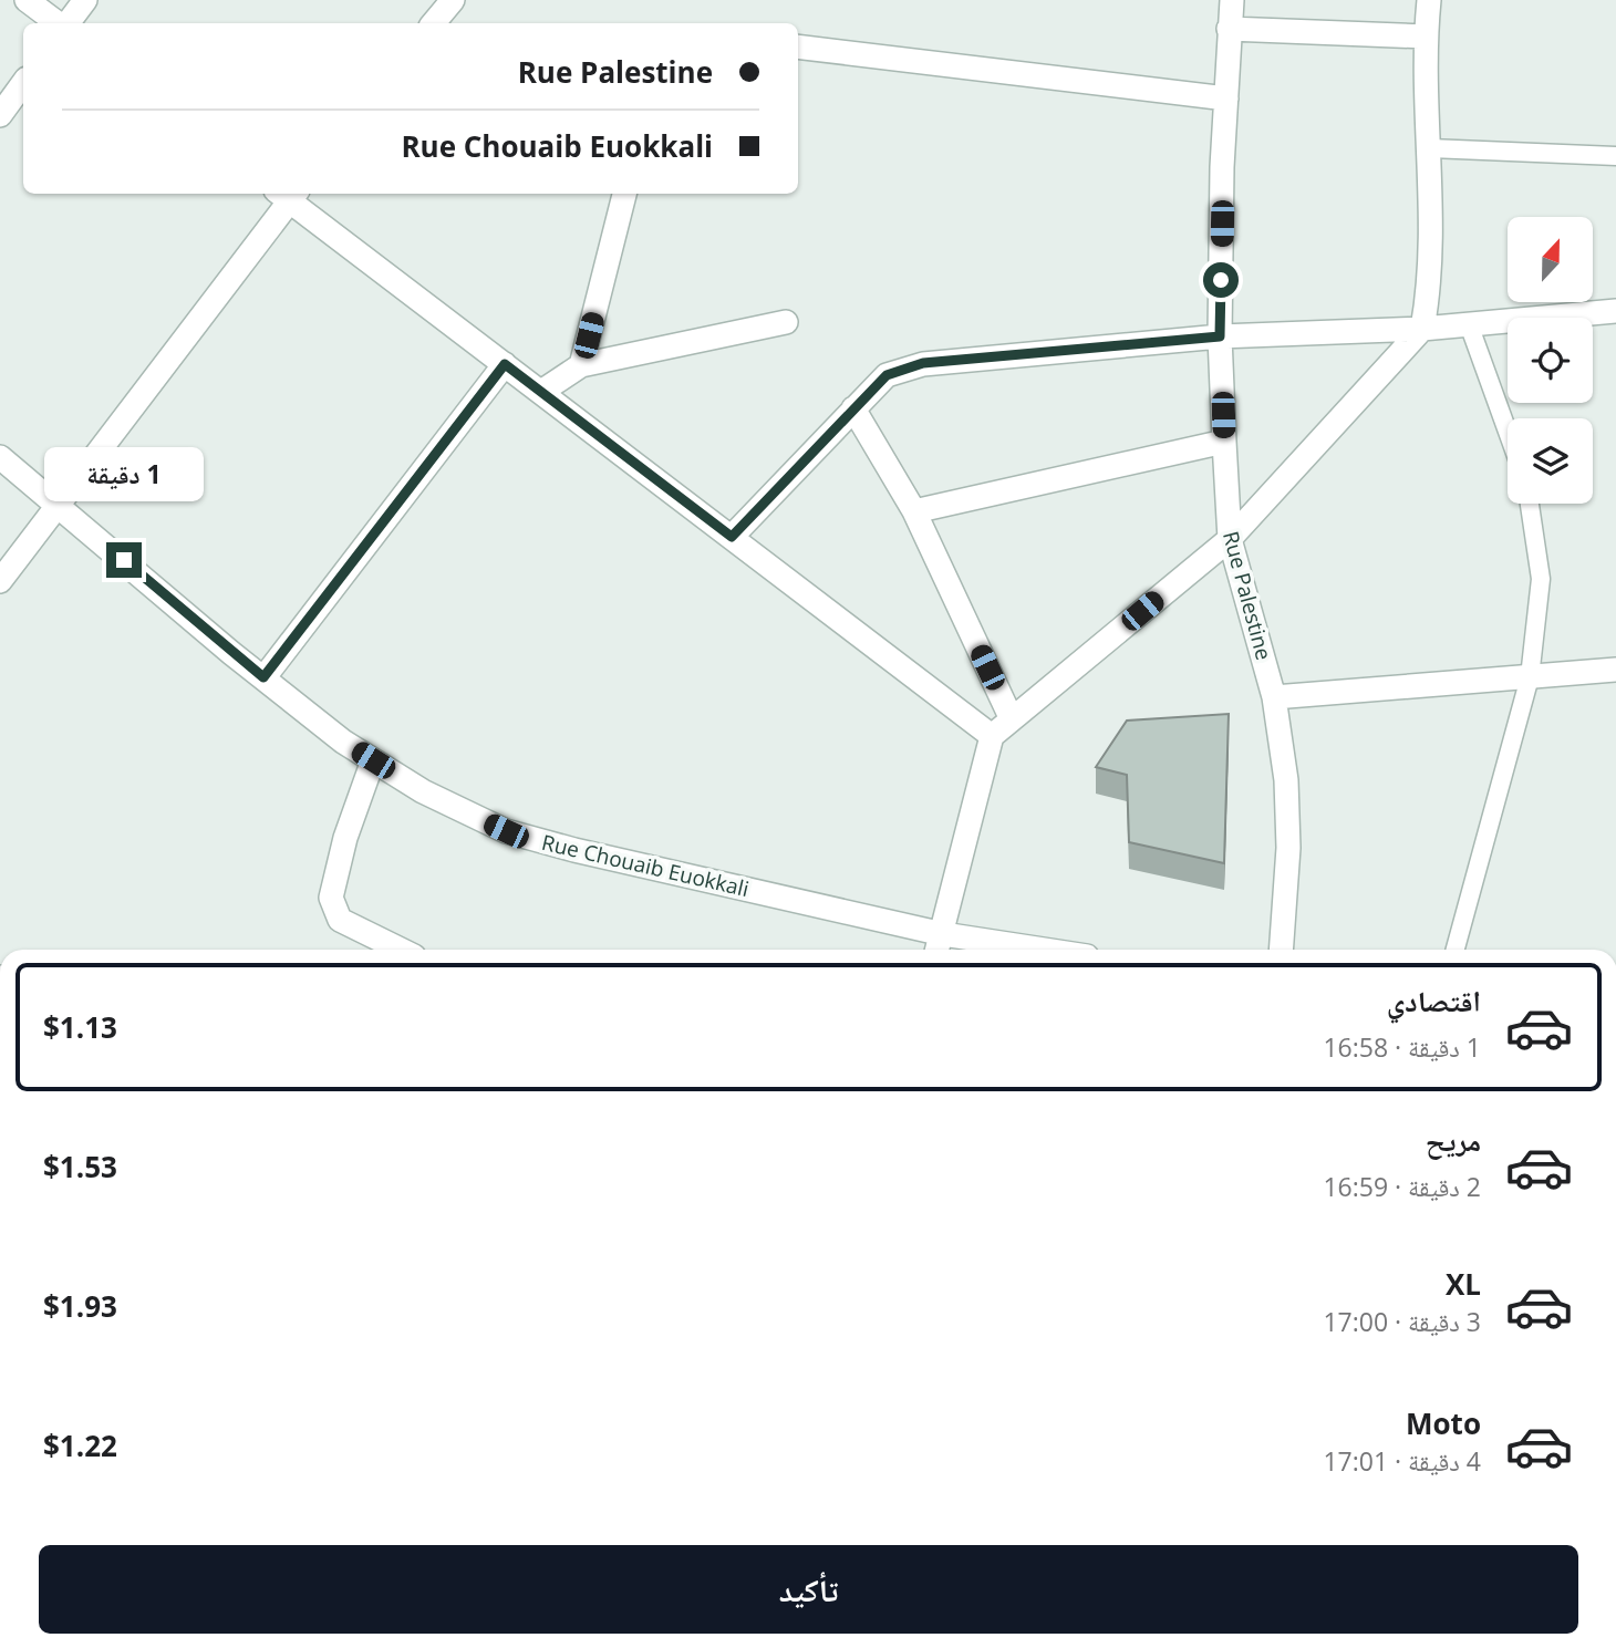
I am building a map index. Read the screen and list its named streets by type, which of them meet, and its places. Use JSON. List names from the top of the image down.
{
  "streets": {
    "street": ["Rue Palestine", "Rue Chouaib Euokkali"]
  },
  "north": "top",
  "page": {
    "banner": ["Rue Palestine", "Rue Chouaib Euokkali"],
    "bubble": "1 دقيقة",
    "list": [
      {
        "name": "اقتصادي",
        "note": "1 دقيقة · 16:58",
        "value": "$1.13"
      },
      {
        "name": "مريح",
        "note": "2 دقيقة · 16:59",
        "value": "$1.53"
      },
      {
        "name": "XL",
        "note": "3 دقيقة · 17:00",
        "value": "$1.93"
      },
      {
        "name": "Moto",
        "note": "4 دقيقة · 17:01",
        "value": "$1.22"
      }
    ],
    "buttons": "تأكيد"
  }
}
